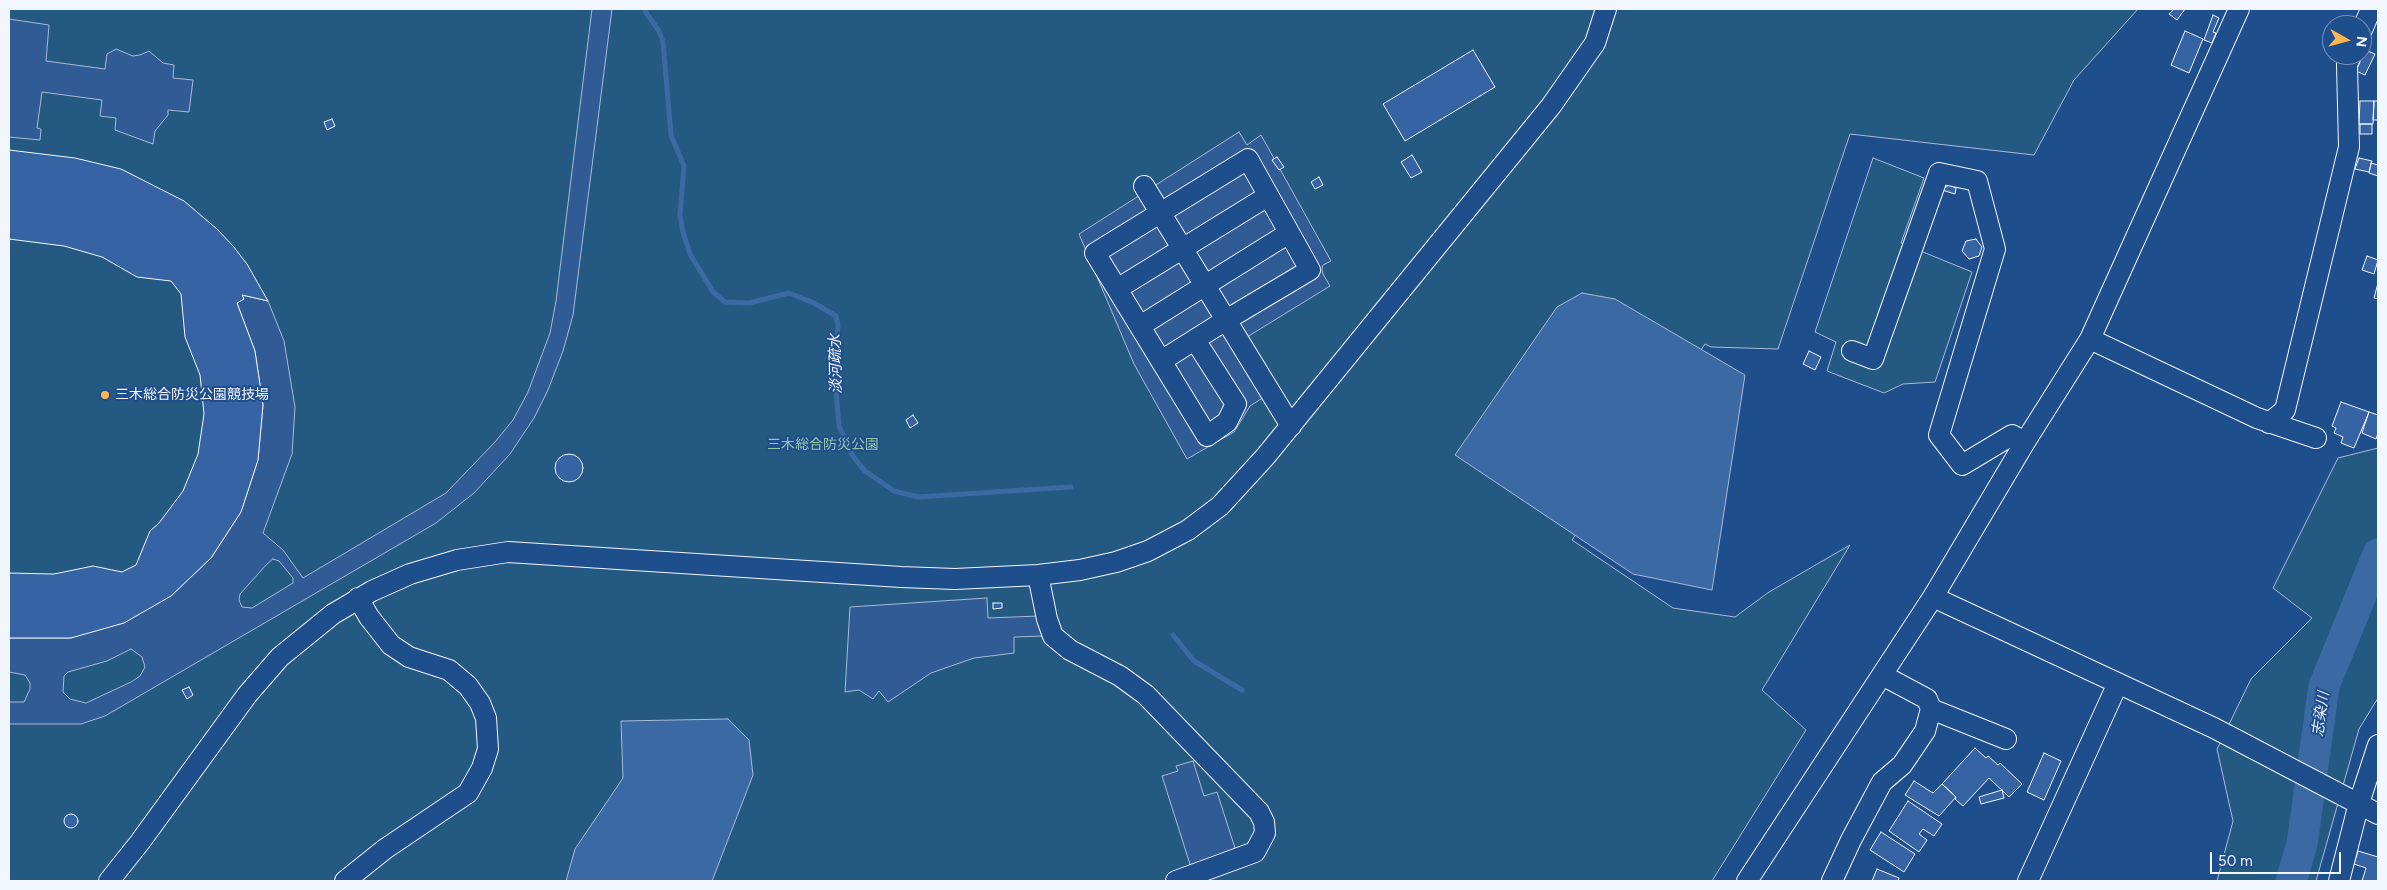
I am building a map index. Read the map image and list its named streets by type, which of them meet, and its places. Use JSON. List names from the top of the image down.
{
  "water": ["淡河疏水", "志染川"],
  "parks": ["三木総合防災公園"],
  "places": ["三木総合防災公園競技場"],
  "scale_bar": "50 m",
  "north": "right"
}
